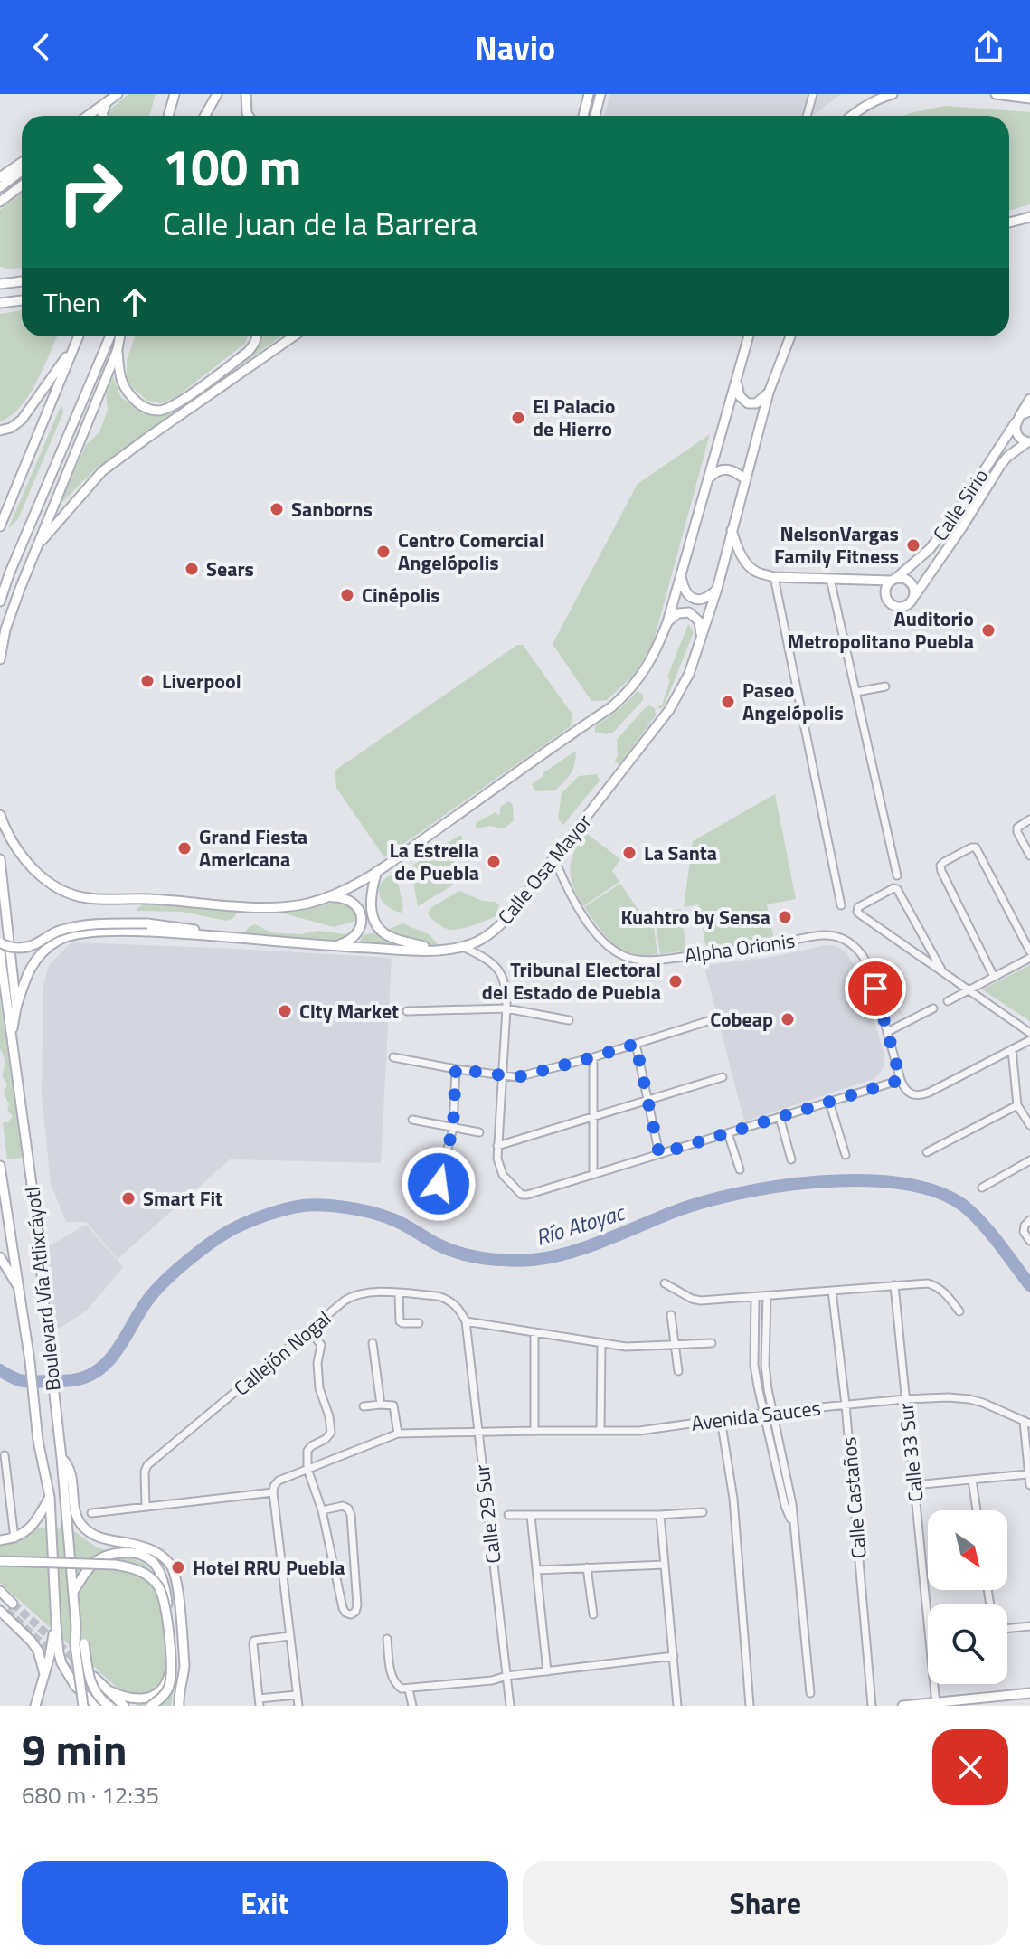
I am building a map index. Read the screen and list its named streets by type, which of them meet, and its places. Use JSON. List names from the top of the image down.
{
  "streets": {
    "main road": ["Calle Sirio", "Calle Osa Mayor", "Boulevard Vía Atlixcáyotl"],
    "street": [
      "Alpha Orionis",
      "Callejón Nogal",
      "Avenida Sauces",
      "Calle 33 Sur",
      "Calle Castaños",
      "Calle 29 Sur"
    ]
  },
  "crossings": [
    ["Calle Osa Mayor", "Alpha Orionis"],
    ["Callejón Nogal", "Calle 29 Sur"],
    ["Avenida Sauces", "Calle 33 Sur"],
    ["Avenida Sauces", "Calle Castaños"],
    ["Avenida Sauces", "Calle 29 Sur"]
  ],
  "water": ["Río Atoyac"],
  "places": [
    "El Palacio de Hierro",
    "Sanborns",
    "NelsonVargas Family Fitness",
    "Centro Comercial Angelópolis",
    "Sears",
    "Cinépolis",
    "Auditorio Metropolitano Puebla",
    "Liverpool",
    "Paseo Angelópolis",
    "Grand Fiesta Americana",
    "La Santa",
    "La Estrella de Puebla",
    "Kuahtro by Sensa",
    "Tribunal Electoral del Estado de Puebla",
    "City Market",
    "Cobeap",
    "Smart Fit",
    "Hotel RRU Puebla"
  ],
  "north": "bottom right",
  "page": {
    "header": "Navio",
    "turn": ["100 m", "Calle Juan de la Barrera"],
    "then": "Then",
    "heading": ["9 min", "680 m · 12:35"],
    "buttons": ["Exit", "Share"]
  }
}
